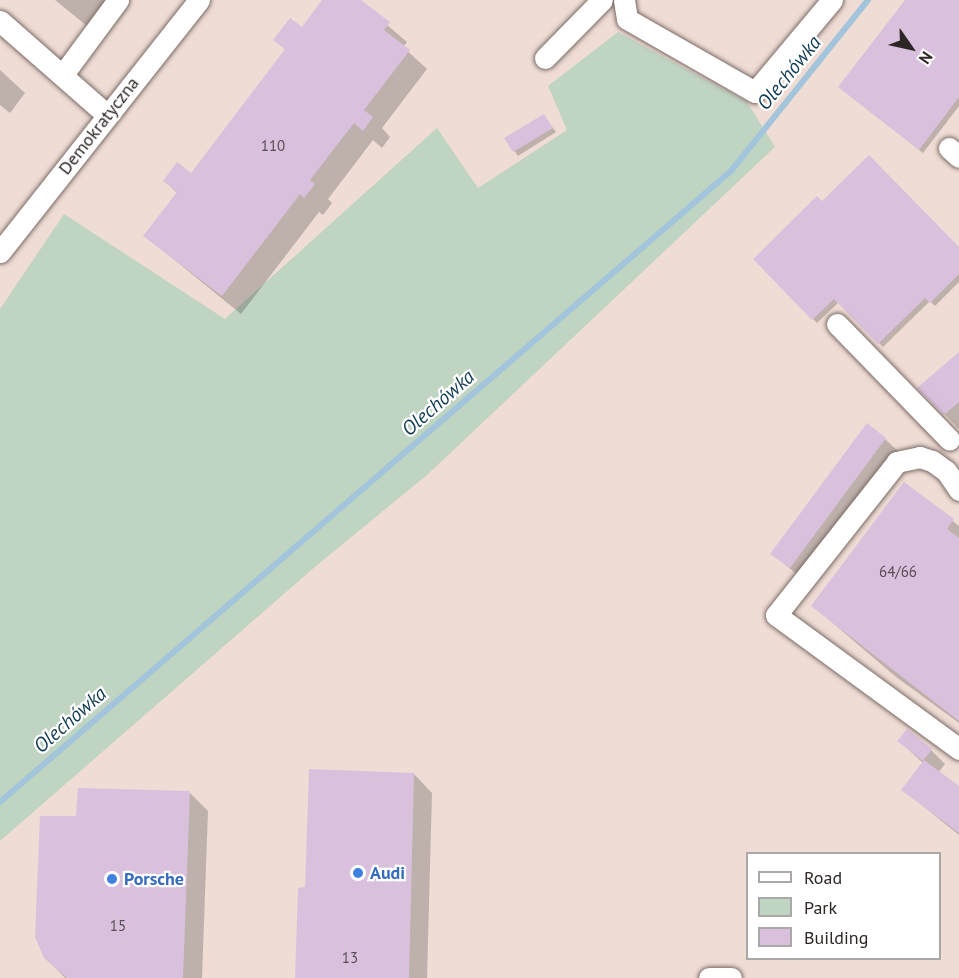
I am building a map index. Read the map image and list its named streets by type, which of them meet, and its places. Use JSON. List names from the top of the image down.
{
  "streets": {
    "street": ["Demokratyczna"]
  },
  "water": ["Olechówka"],
  "places": ["Audi", "Porsche"],
  "house_numbers": [
    "110",
    "64/66",
    "15",
    "13"
  ],
  "legend": ["Road", "Park", "Building"],
  "north": "bottom right"
}
